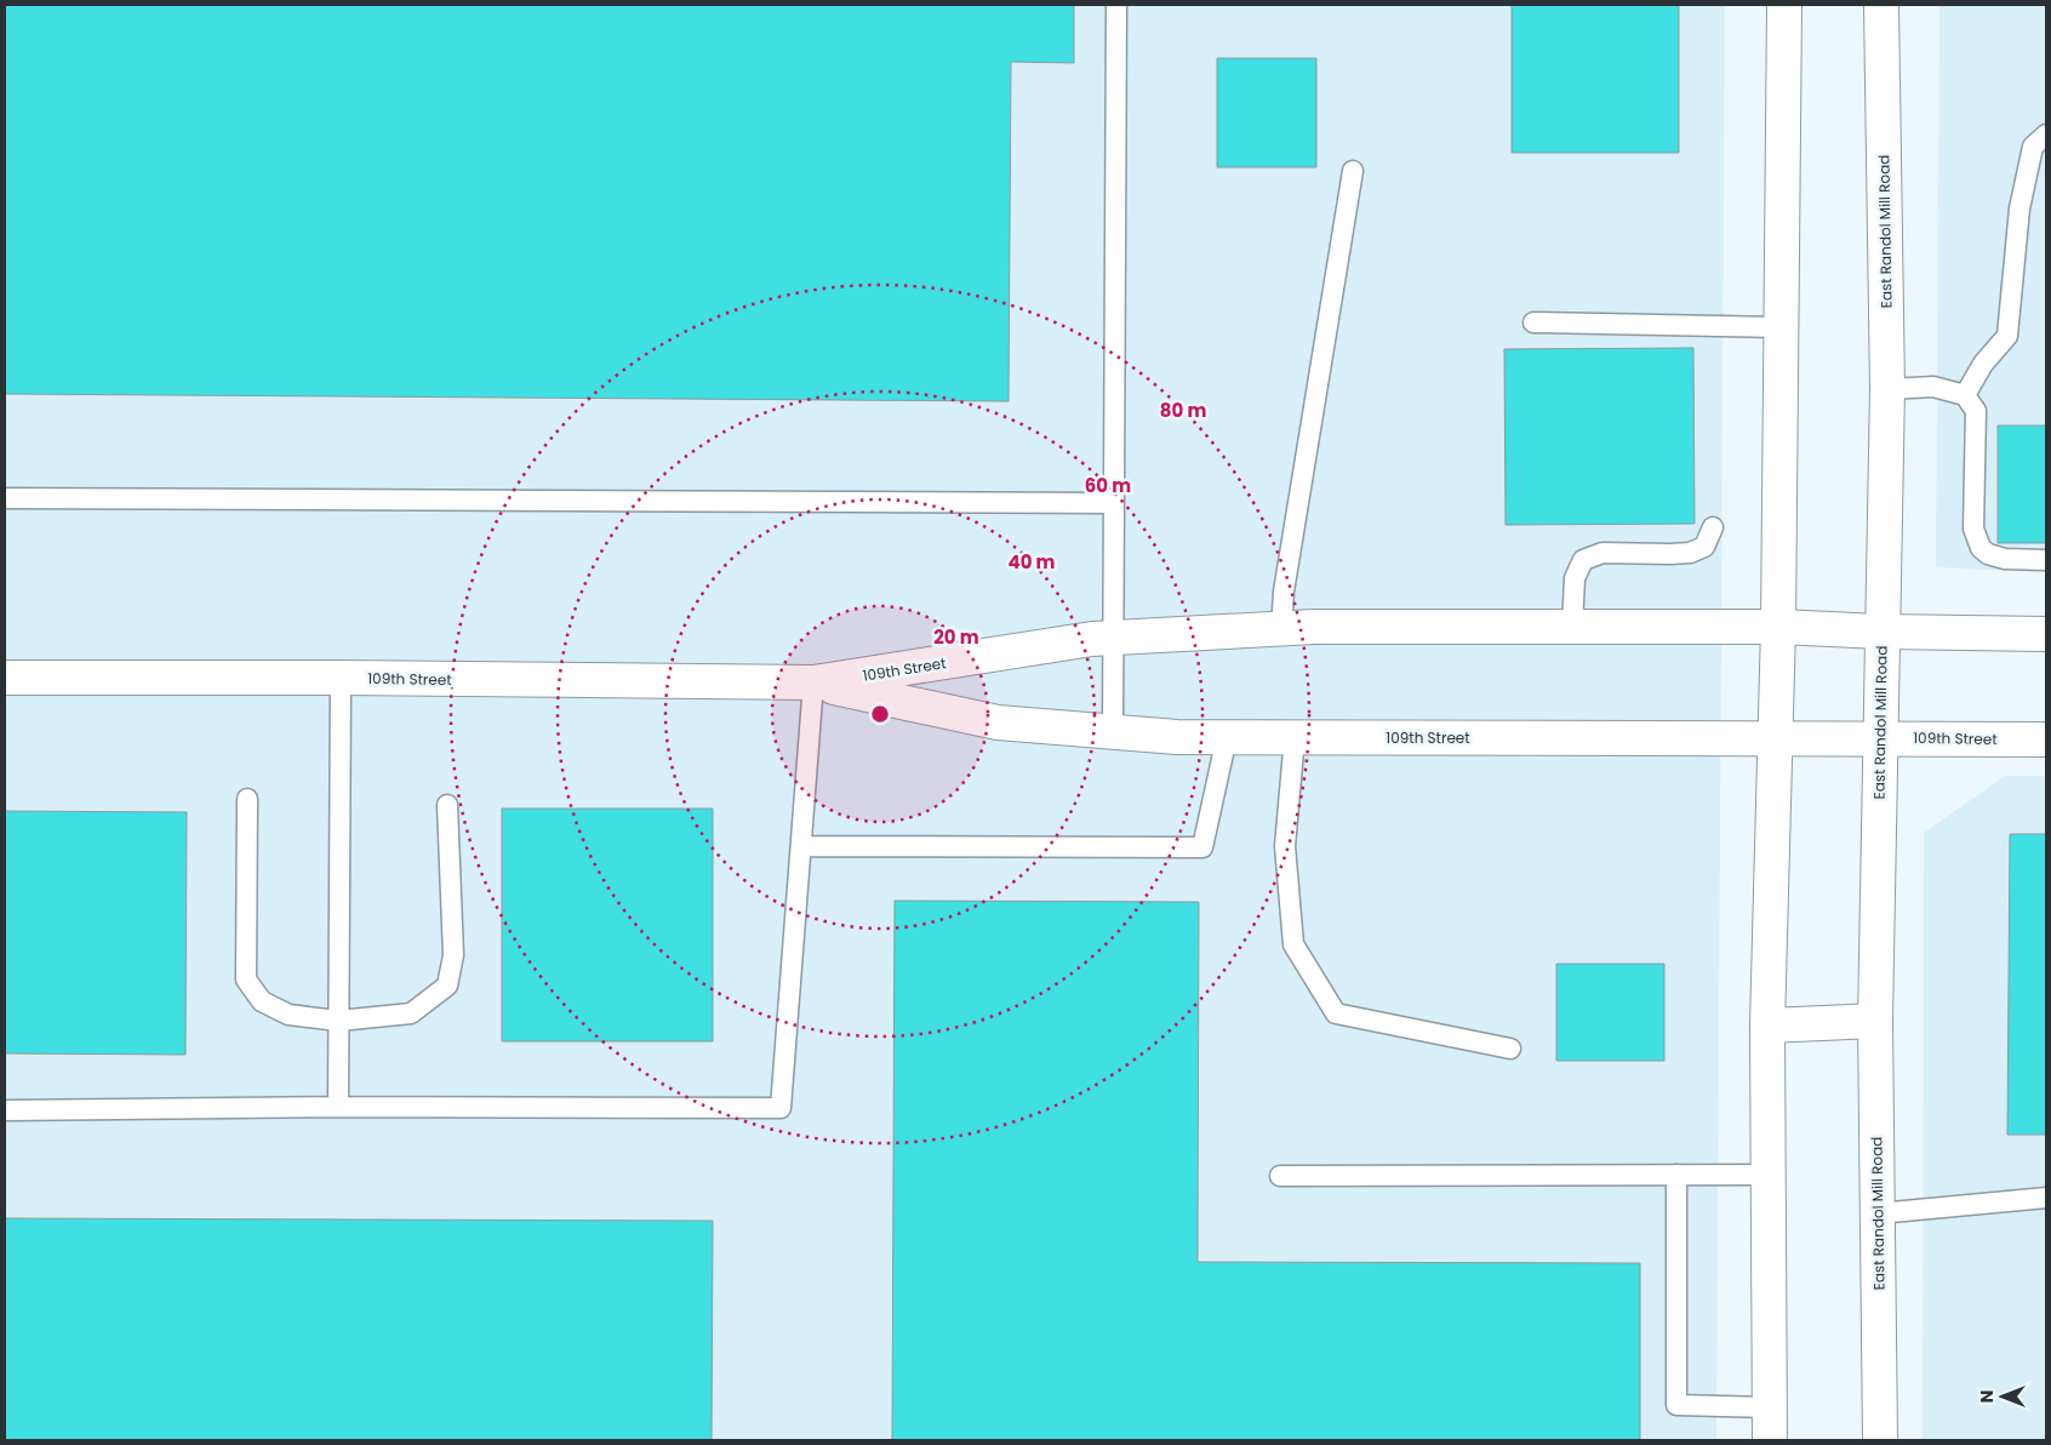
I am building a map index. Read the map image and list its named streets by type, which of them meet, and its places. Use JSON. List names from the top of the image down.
{
  "streets": {
    "street": ["East Randol Mill Road", "109th Street"]
  },
  "crossings": [
    ["East Randol Mill Road", "109th Street"]
  ],
  "north": "left",
  "rings": [
    "80 m",
    "60 m",
    "40 m",
    "20 m"
  ]
}
